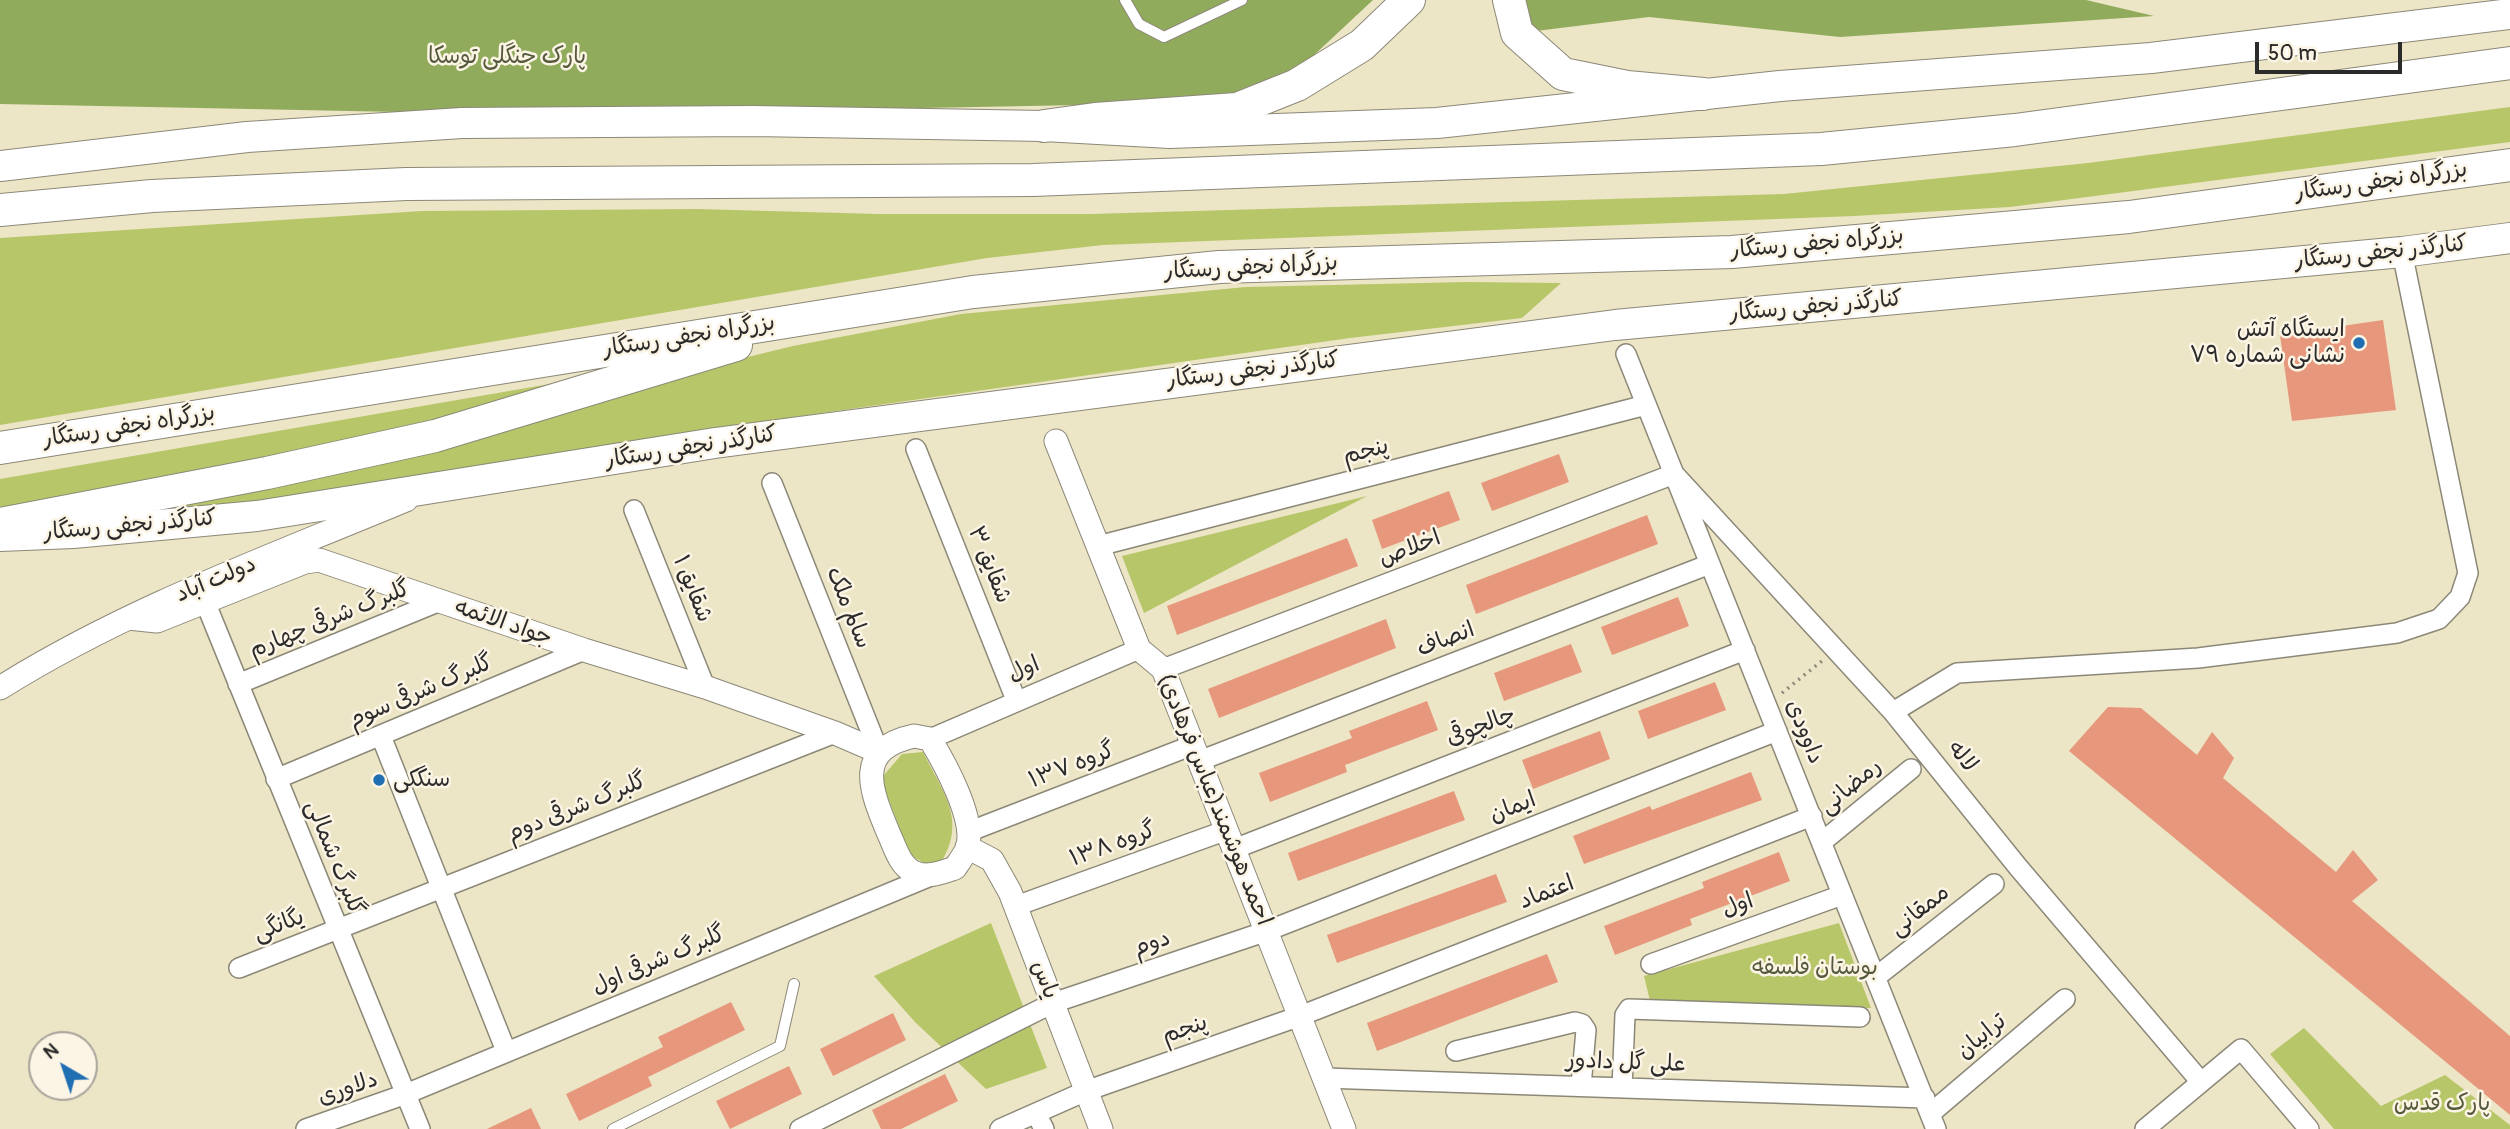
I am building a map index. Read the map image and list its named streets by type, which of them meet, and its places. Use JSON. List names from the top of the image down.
{
  "streets": {
    "highway": ["بزرگراه نجفی رستگار"],
    "main road": ["کنارگذر نجفی رستگار"],
    "street": [
      "پنجم",
      "اخلاص",
      "شقایق ۳",
      "دولت آباد",
      "شقایق ۱",
      "سالم ملک",
      "گلبرگ شرقی چهارم",
      "جواد الائمه",
      "انصاف",
      "اول",
      "گلبرگ شرقی سوم",
      "چالچوقی",
      "داوودی",
      "لاله",
      "گروه ۱۳۷",
      "رمضانی",
      "احمد هوشمند(عباس فرهادی)",
      "گلبرگ شرقی دوم",
      "ایمان",
      "گروه ۱۳۸",
      "گلبرگ شمالی",
      "اعتماد",
      "ممقانی",
      "یگانگی",
      "دوم",
      "گلبرگ شرقی اول",
      "یاس",
      "ترابیان",
      "علی گل دادور",
      "دلاوری"
    ]
  },
  "crossings": [
    ["کنارگذر نجفی رستگار", "دولت آباد"],
    ["پنجم", "داوودی"],
    ["پنجم", "احمد هوشمند(عباس فرهادی)"],
    ["پنجم", "اعتماد"],
    ["پنجم", "یاس"],
    ["اخلاص", "داوودی"],
    ["اخلاص", "لاله"],
    ["اخلاص", "احمد هوشمند(عباس فرهادی)"],
    ["شقایق ۳", "اول"],
    ["دولت آباد", "جواد الائمه"],
    ["شقایق ۱", "جواد الائمه"],
    ["سالم ملک", "جواد الائمه"],
    ["گلبرگ شرقی چهارم", "جواد الائمه"],
    ["گلبرگ شرقی چهارم", "گلبرگ شمالی"],
    ["جواد الائمه", "گلبرگ شرقی سوم"],
    ["جواد الائمه", "گلبرگ شرقی دوم"],
    ["جواد الائمه", "گلبرگ شمالی"],
    ["انصاف", "داوودی"],
    ["انصاف", "گروه ۱۳۷"],
    ["انصاف", "احمد هوشمند(عباس فرهادی)"],
    ["اول", "داوودی"],
    ["اول", "احمد هوشمند(عباس فرهادی)"],
    ["گلبرگ شرقی سوم", "گلبرگ شمالی"],
    ["چالچوقی", "داوودی"],
    ["چالچوقی", "احمد هوشمند(عباس فرهادی)"],
    ["چالچوقی", "گروه ۱۳۸"],
    ["داوودی", "لاله"],
    ["داوودی", "رمضانی"],
    ["داوودی", "ایمان"],
    ["داوودی", "اعتماد"],
    ["داوودی", "ممقانی"],
    ["داوودی", "ترابیان"],
    ["داوودی", "علی گل دادور"],
    ["گروه ۱۳۷", "احمد هوشمند(عباس فرهادی)"],
    ["گروه ۱۳۷", "یاس"],
    ["احمد هوشمند(عباس فرهادی)", "ایمان"],
    ["احمد هوشمند(عباس فرهادی)", "گروه ۱۳۸"],
    ["احمد هوشمند(عباس فرهادی)", "اعتماد"],
    ["احمد هوشمند(عباس فرهادی)", "دوم"],
    ["احمد هوشمند(عباس فرهادی)", "علی گل دادور"],
    ["گلبرگ شرقی دوم", "گلبرگ شمالی"],
    ["گلبرگ شرقی دوم", "یگانگی"],
    ["ایمان", "دوم"],
    ["گروه ۱۳۸", "یاس"],
    ["گلبرگ شمالی", "یگانگی"],
    ["گلبرگ شمالی", "گلبرگ شرقی اول"],
    ["گلبرگ شمالی", "دلاوری"],
    ["دوم", "یاس"],
    ["گلبرگ شرقی اول", "دلاوری"],
    ["ترابیان", "علی گل دادور"]
  ],
  "parks": ["پارک جنگلی توسکا", "بوستان فلسفه", "پارک قدس"],
  "places": ["ایستگاه آتش نشانی شماره ۷۹", "سنگکی"],
  "scale_bar": "50 m",
  "north": "top left"
}
